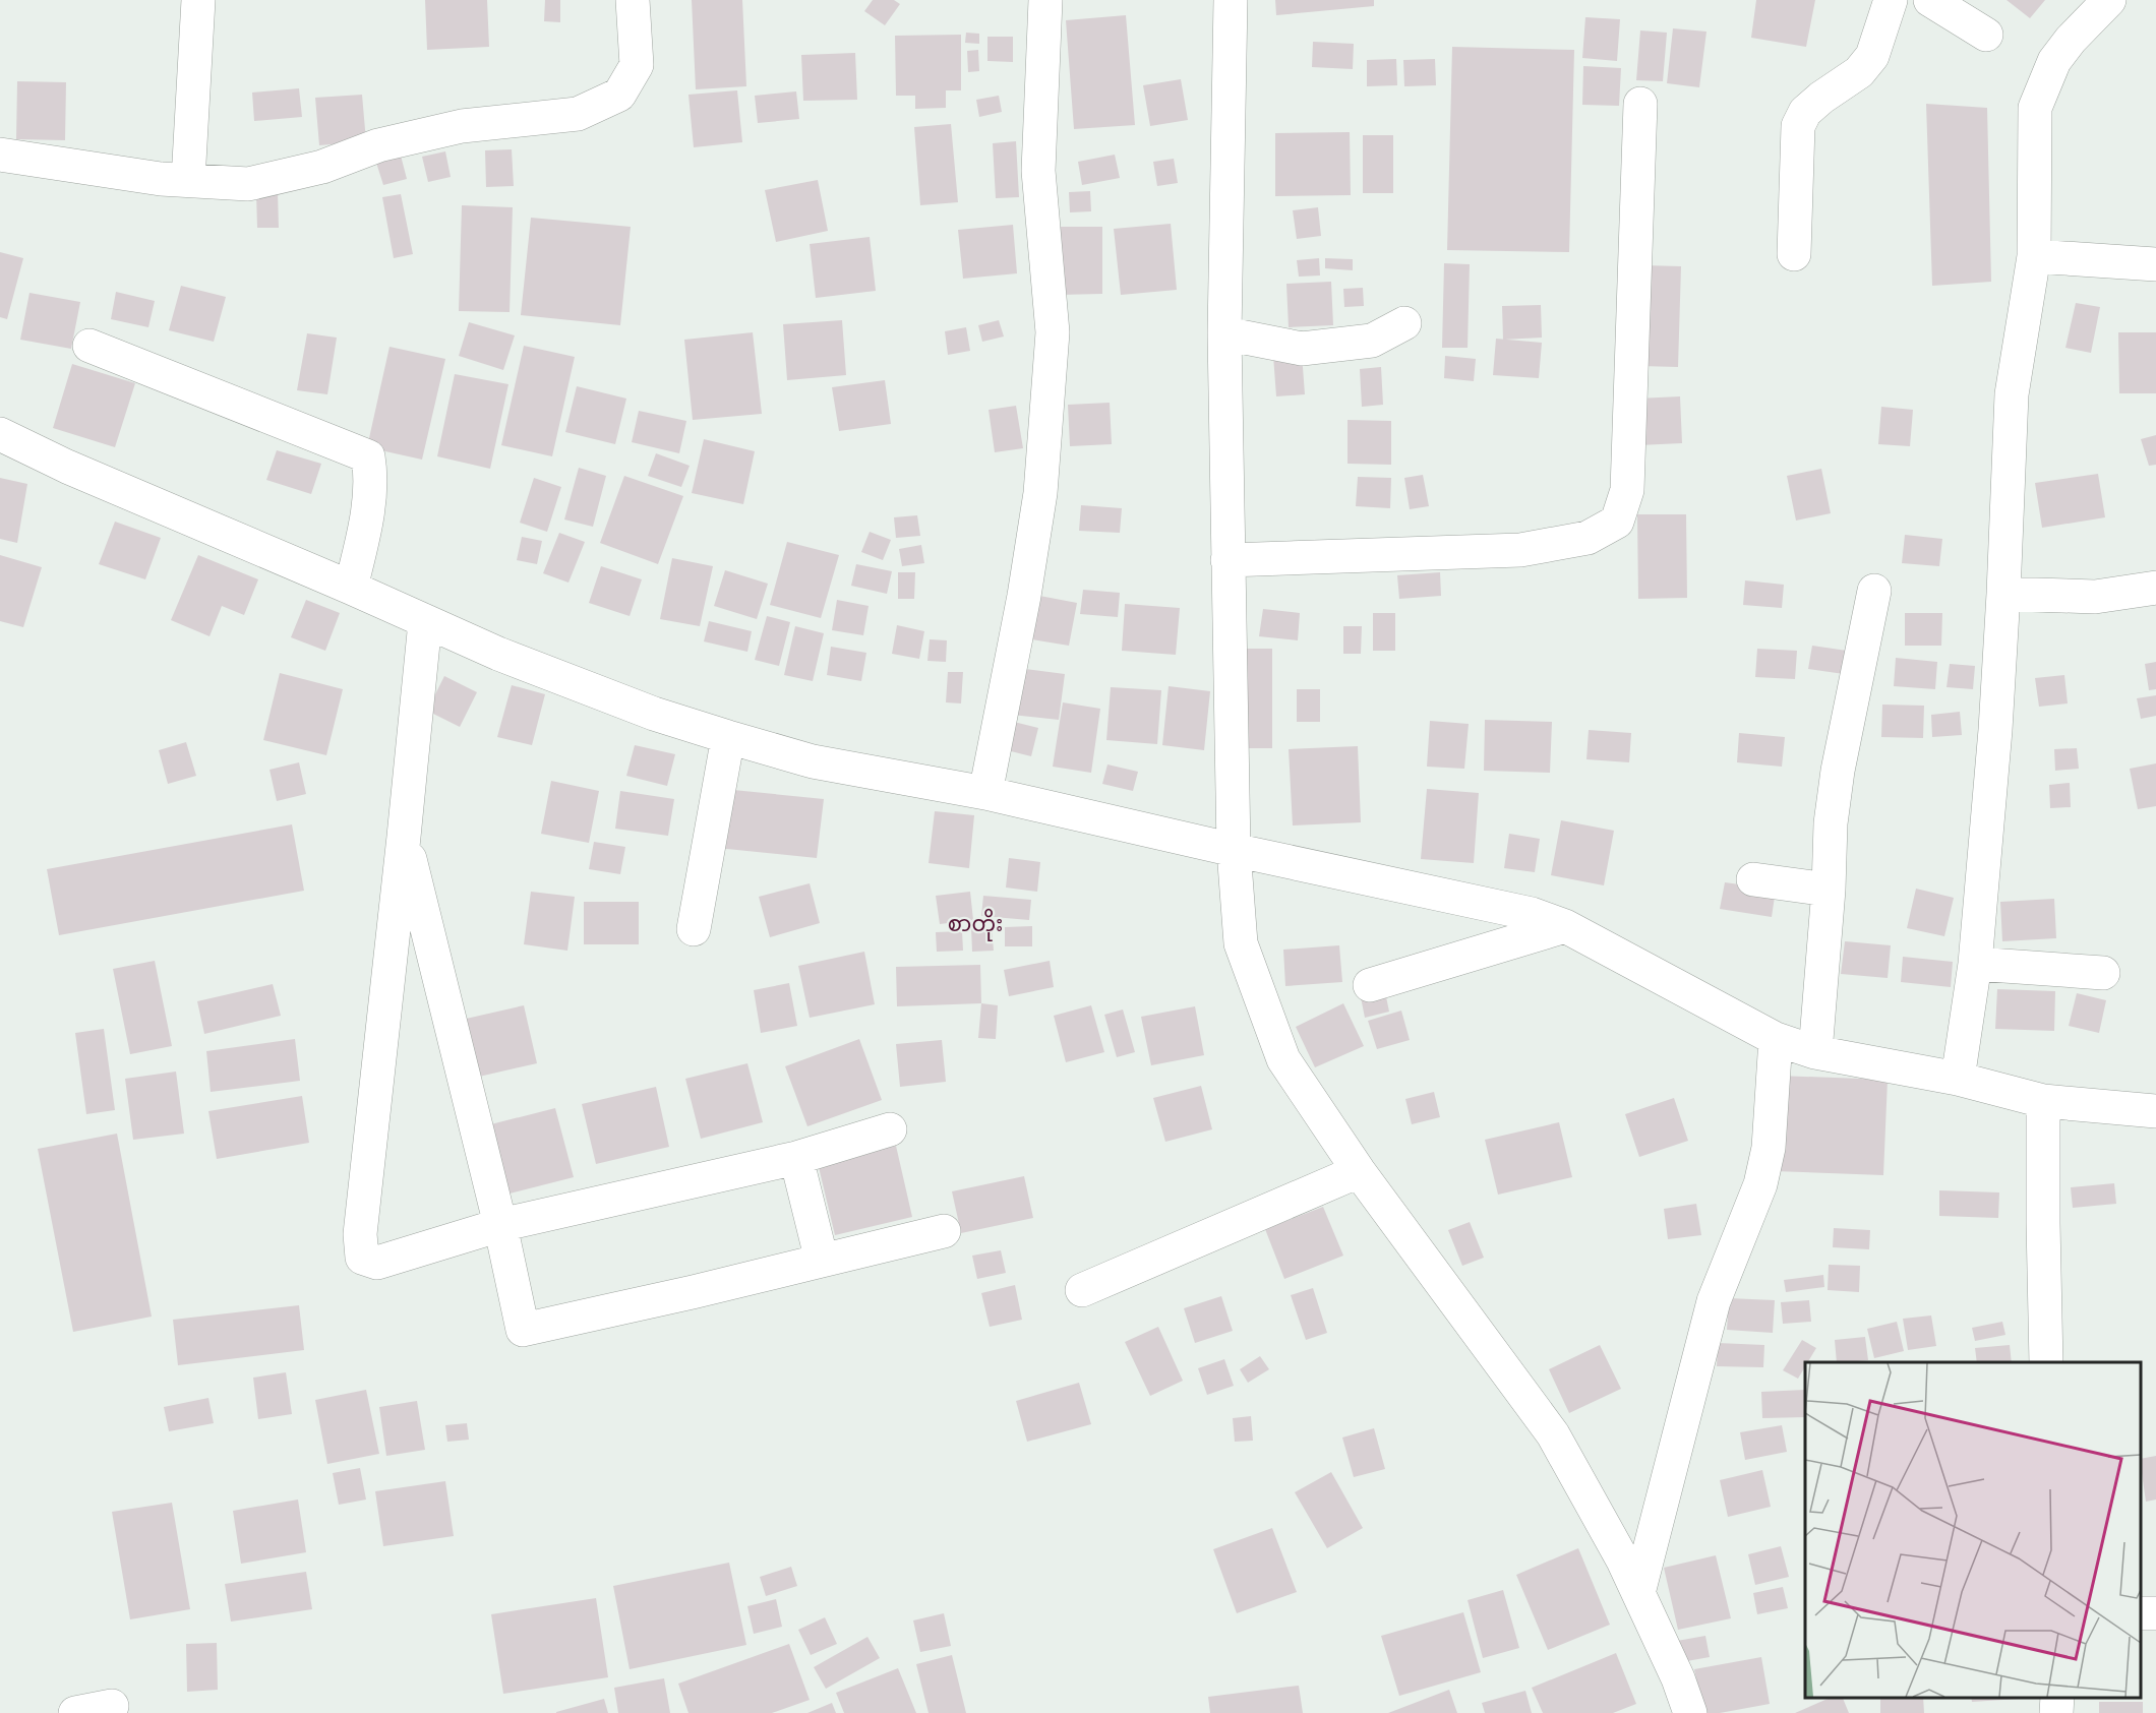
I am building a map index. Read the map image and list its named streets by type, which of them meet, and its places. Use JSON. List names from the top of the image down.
{
  "districts": ["စာတိုး"]
}
